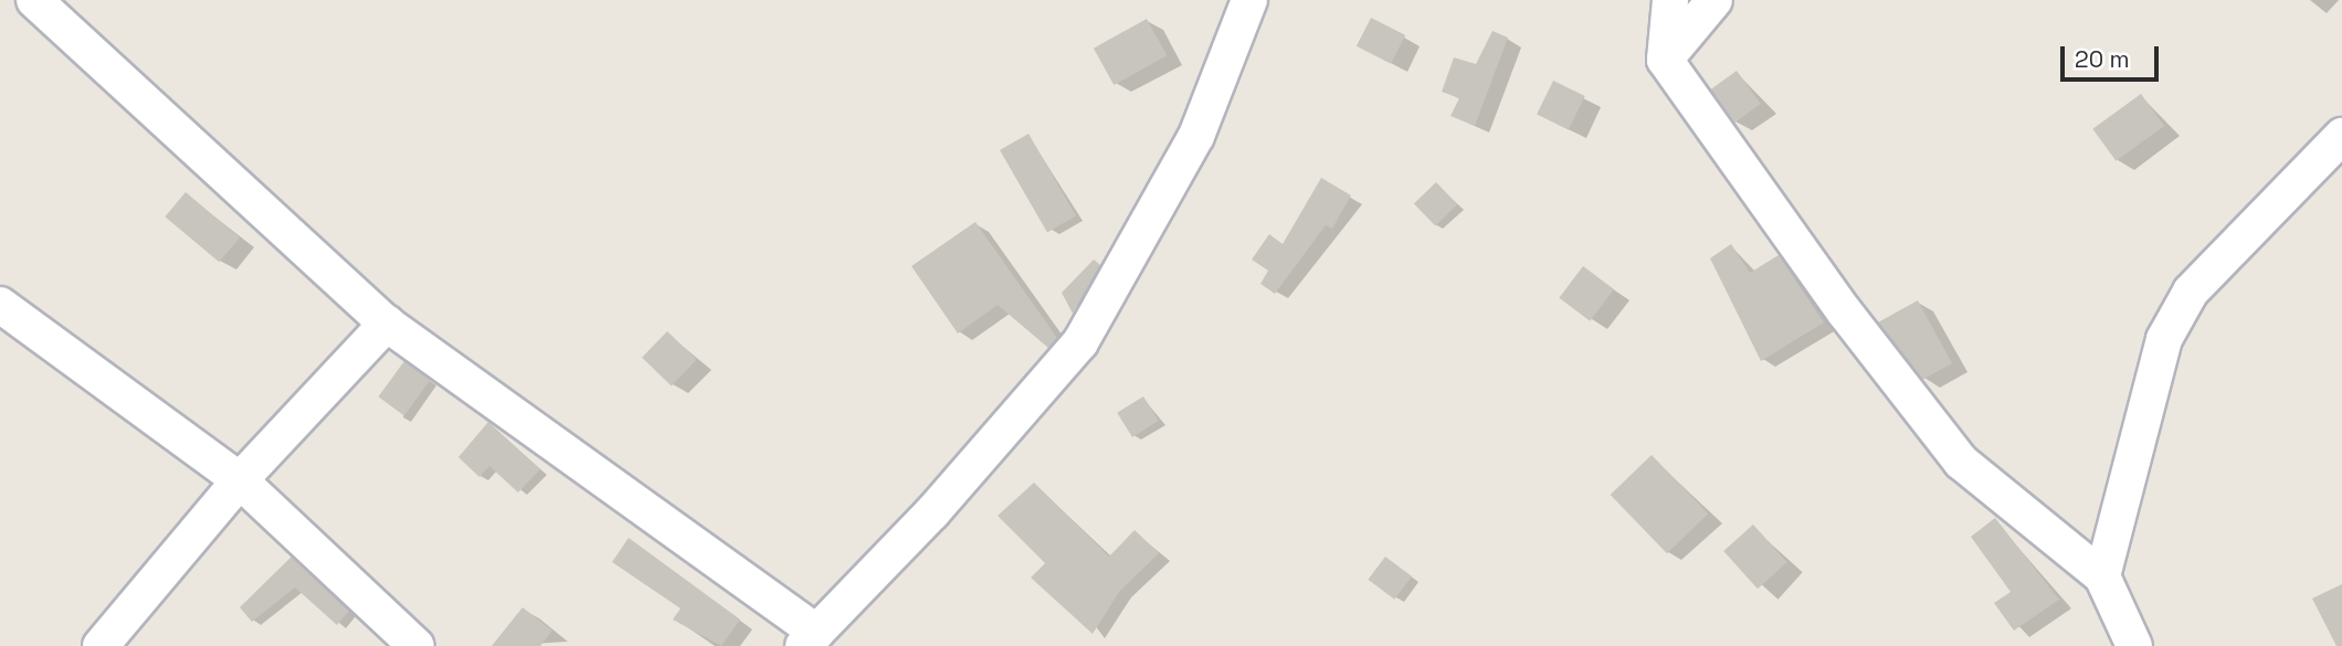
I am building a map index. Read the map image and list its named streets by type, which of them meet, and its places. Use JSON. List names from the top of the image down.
{
  "scale_bar": "20 m"
}
